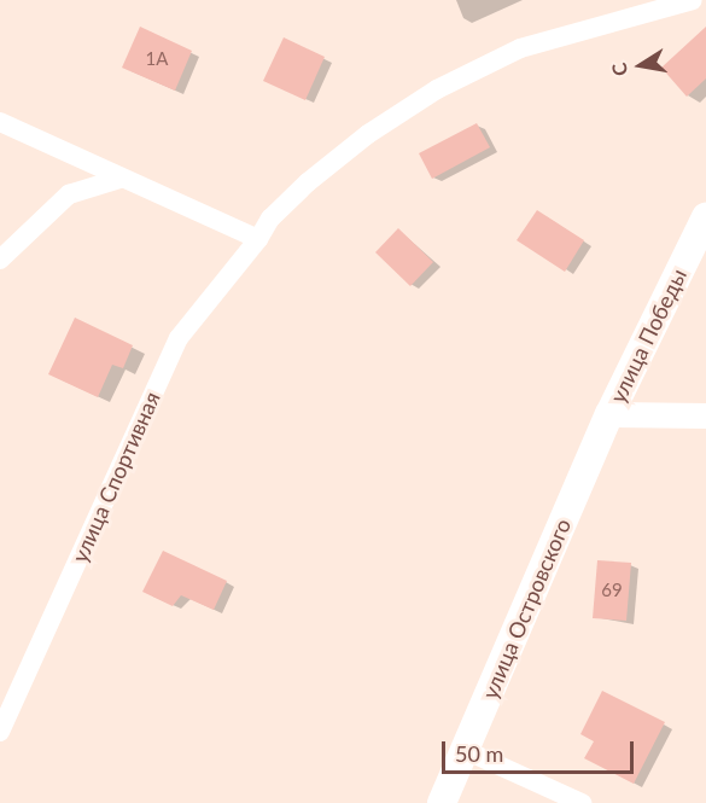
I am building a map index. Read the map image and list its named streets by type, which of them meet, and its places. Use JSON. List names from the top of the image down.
{
  "streets": {
    "main road": ["улица Победы", "улица Островского"],
    "street": ["улица Спортивная"]
  },
  "crossings": [
    ["улица Победы", "улица Островского"]
  ],
  "house_numbers": ["1А", "69"],
  "scale_bar": "50 m",
  "north": "left"
}
